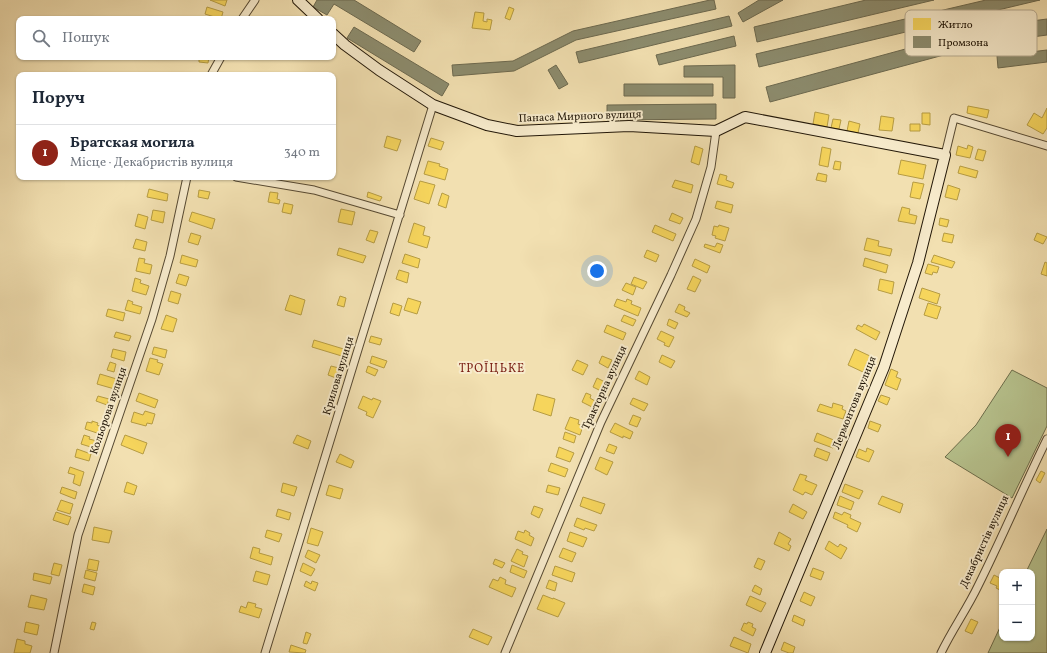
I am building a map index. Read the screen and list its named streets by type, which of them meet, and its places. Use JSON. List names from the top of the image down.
{
  "streets": {
    "street": [
      "Панаса Мирного вулиця",
      "Крилова вулиця",
      "Тракторна вулиця",
      "Лермонтова вулиця",
      "Кольорова вулиця",
      "Декабристів вулиця"
    ]
  },
  "crossings": [
    ["Панаса Мирного вулиця", "Крилова вулиця"],
    ["Панаса Мирного вулиця", "Тракторна вулиця"],
    ["Панаса Мирного вулиця", "Лермонтова вулиця"]
  ],
  "districts": ["ТРОЇЦЬКЕ"],
  "legend": ["Житло", "Промзона"],
  "page": {
    "search": "Пошук",
    "heading": "Поруч",
    "list": [
      {
        "mark": "1",
        "name": "Братская могила",
        "note": "Місце · Декабристів вулиця",
        "value": "340 m"
      }
    ],
    "pins": "1",
    "map_buttons": ["+", "−"]
  }
}
